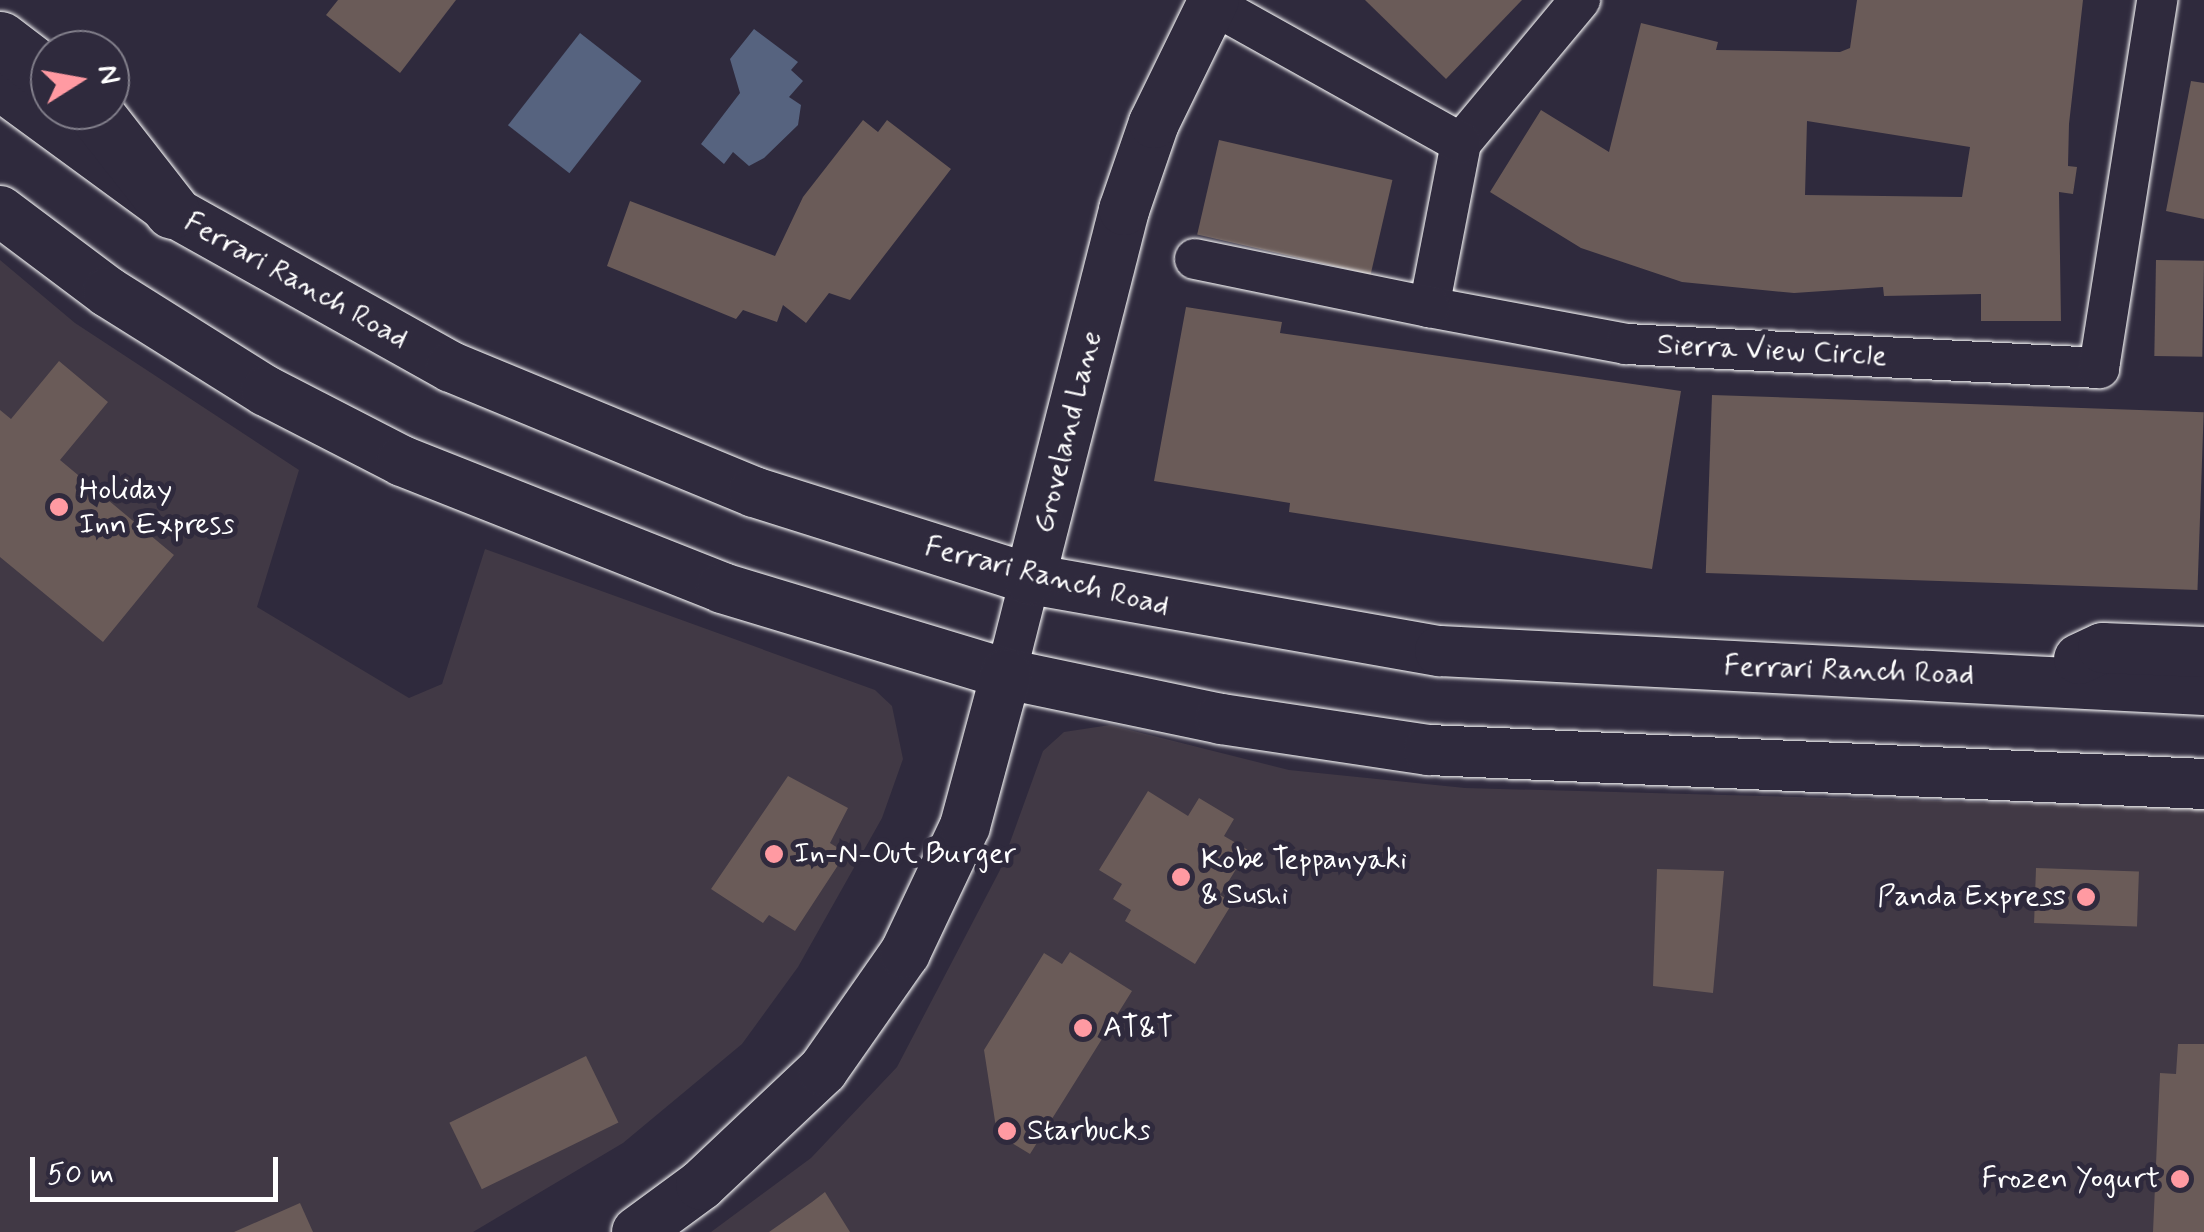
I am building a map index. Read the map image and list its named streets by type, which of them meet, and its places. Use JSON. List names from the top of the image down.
{
  "streets": {
    "main road": ["Ferrari Ranch Road", "Groveland Lane"],
    "street": ["Sierra View Circle"]
  },
  "crossings": [
    ["Ferrari Ranch Road", "Groveland Lane"]
  ],
  "places": [
    "Holiday Inn Express",
    "In-N-Out Burger",
    "Kobe Teppanyaki & Sushi",
    "Panda Express",
    "AT&T",
    "Starbucks",
    "Frozen Yogurt"
  ],
  "scale_bar": "50 m",
  "north": "right"
}
